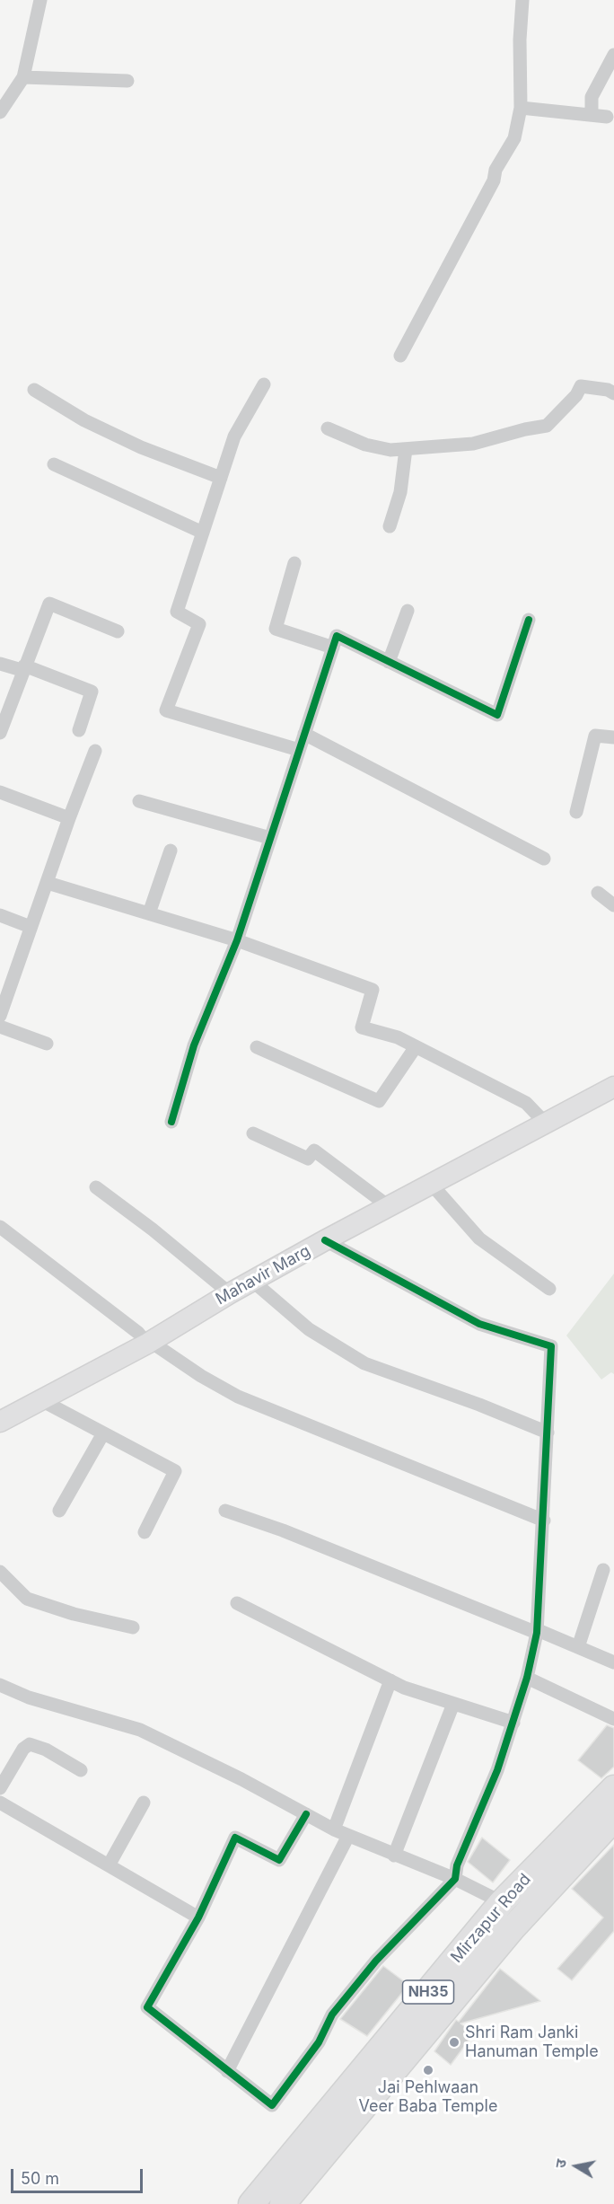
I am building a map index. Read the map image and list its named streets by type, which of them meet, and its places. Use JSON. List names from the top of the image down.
{
  "streets": {
    "highway": ["Mirzapur Road", "NH35"],
    "street": ["Mahavir Marg"]
  },
  "places": ["Shri Ram Janki Hanuman Temple", "Jai Pehlwaan Veer Baba Temple"],
  "scale_bar": "50 m",
  "north": "left"
}
